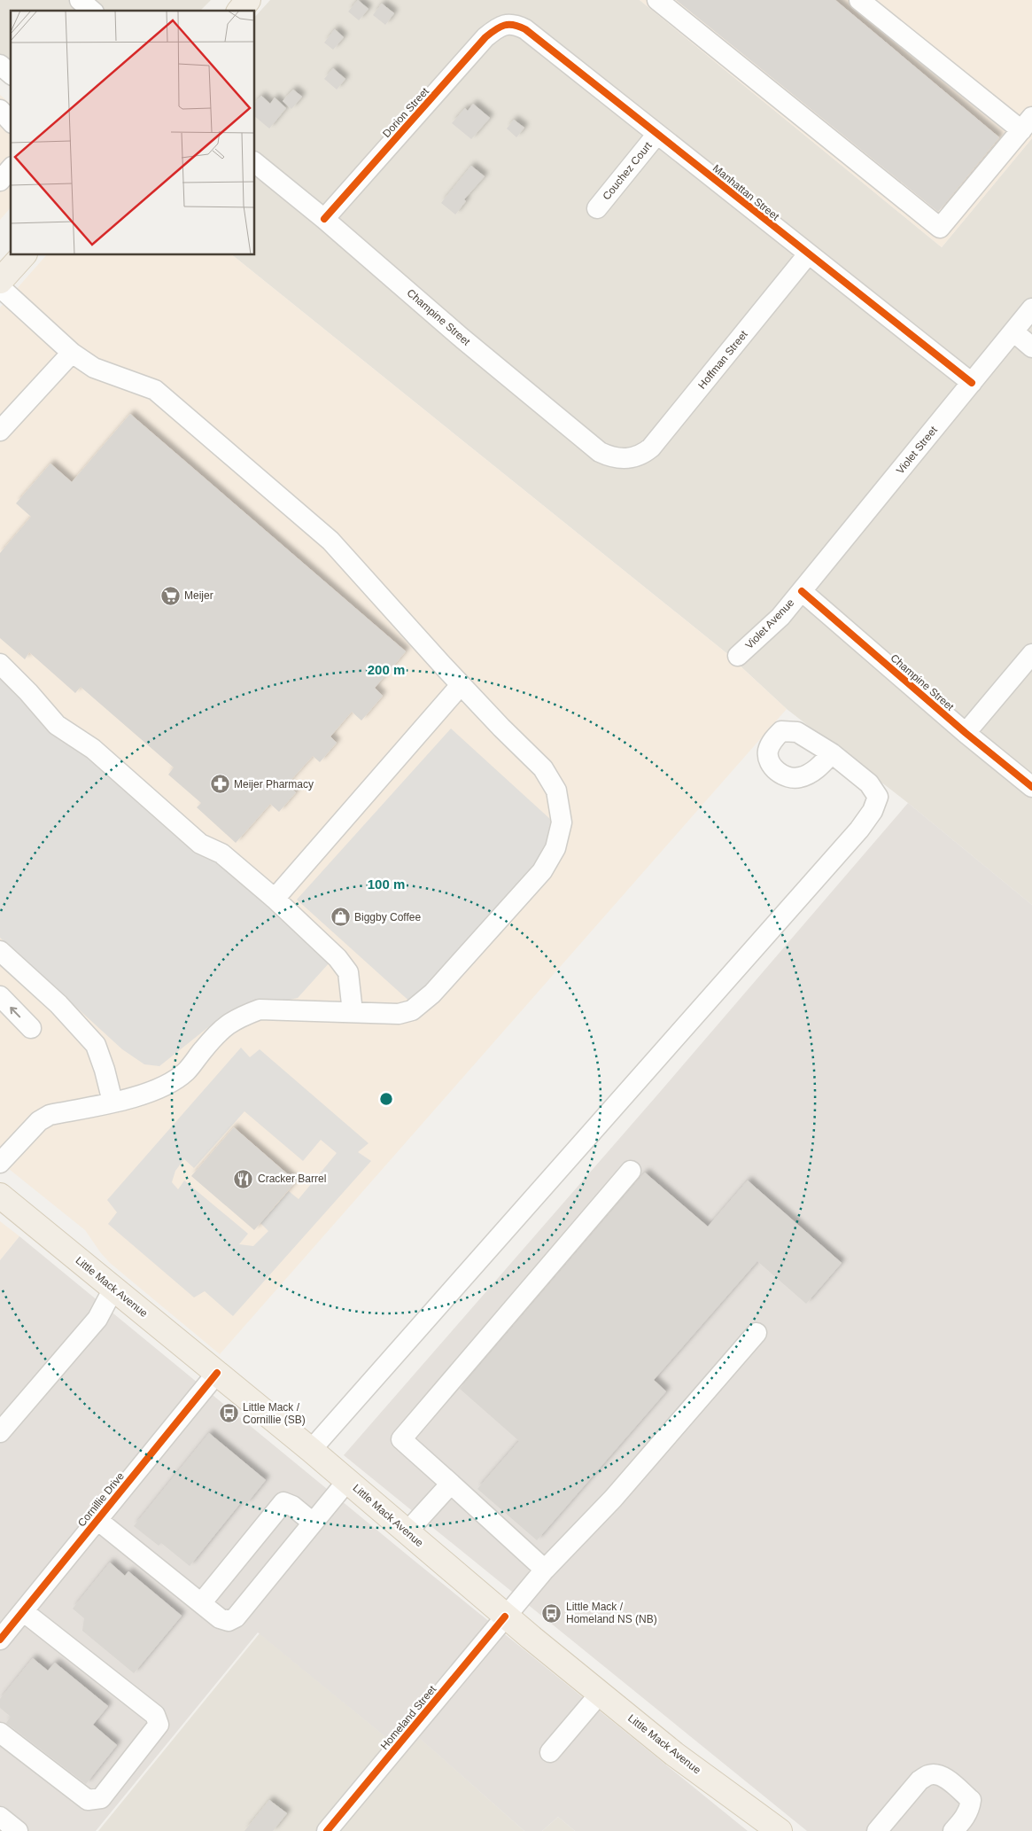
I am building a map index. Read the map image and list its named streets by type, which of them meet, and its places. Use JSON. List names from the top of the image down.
{
  "streets": {
    "main road": ["Little Mack Avenue"],
    "street": [
      "Dorion Street",
      "Couchez Court",
      "Manhattan Street",
      "Champine Street",
      "Hoffman Street",
      "Violet Street",
      "Violet Avenue",
      "Cornillie Drive",
      "Homeland Street"
    ]
  },
  "crossings": [
    ["Dorion Street", "Manhattan Street"],
    ["Dorion Street", "Champine Street"],
    ["Couchez Court", "Manhattan Street"],
    ["Manhattan Street", "Hoffman Street"],
    ["Manhattan Street", "Violet Street"],
    ["Champine Street", "Hoffman Street"],
    ["Champine Street", "Violet Street"],
    ["Champine Street", "Violet Avenue"],
    ["Violet Street", "Violet Avenue"],
    ["Little Mack Avenue", "Cornillie Drive"],
    ["Little Mack Avenue", "Homeland Street"]
  ],
  "places": {
    "supermarket": ["Meijer"],
    "pharmacy": ["Meijer Pharmacy"],
    "shop": ["Biggby Coffee"],
    "restaurant": ["Cracker Barrel"],
    "bus stop": ["Little Mack / Cornillie (SB)", "Little Mack / Homeland NS (NB)"]
  },
  "rings": ["200 m", "100 m"]
}
